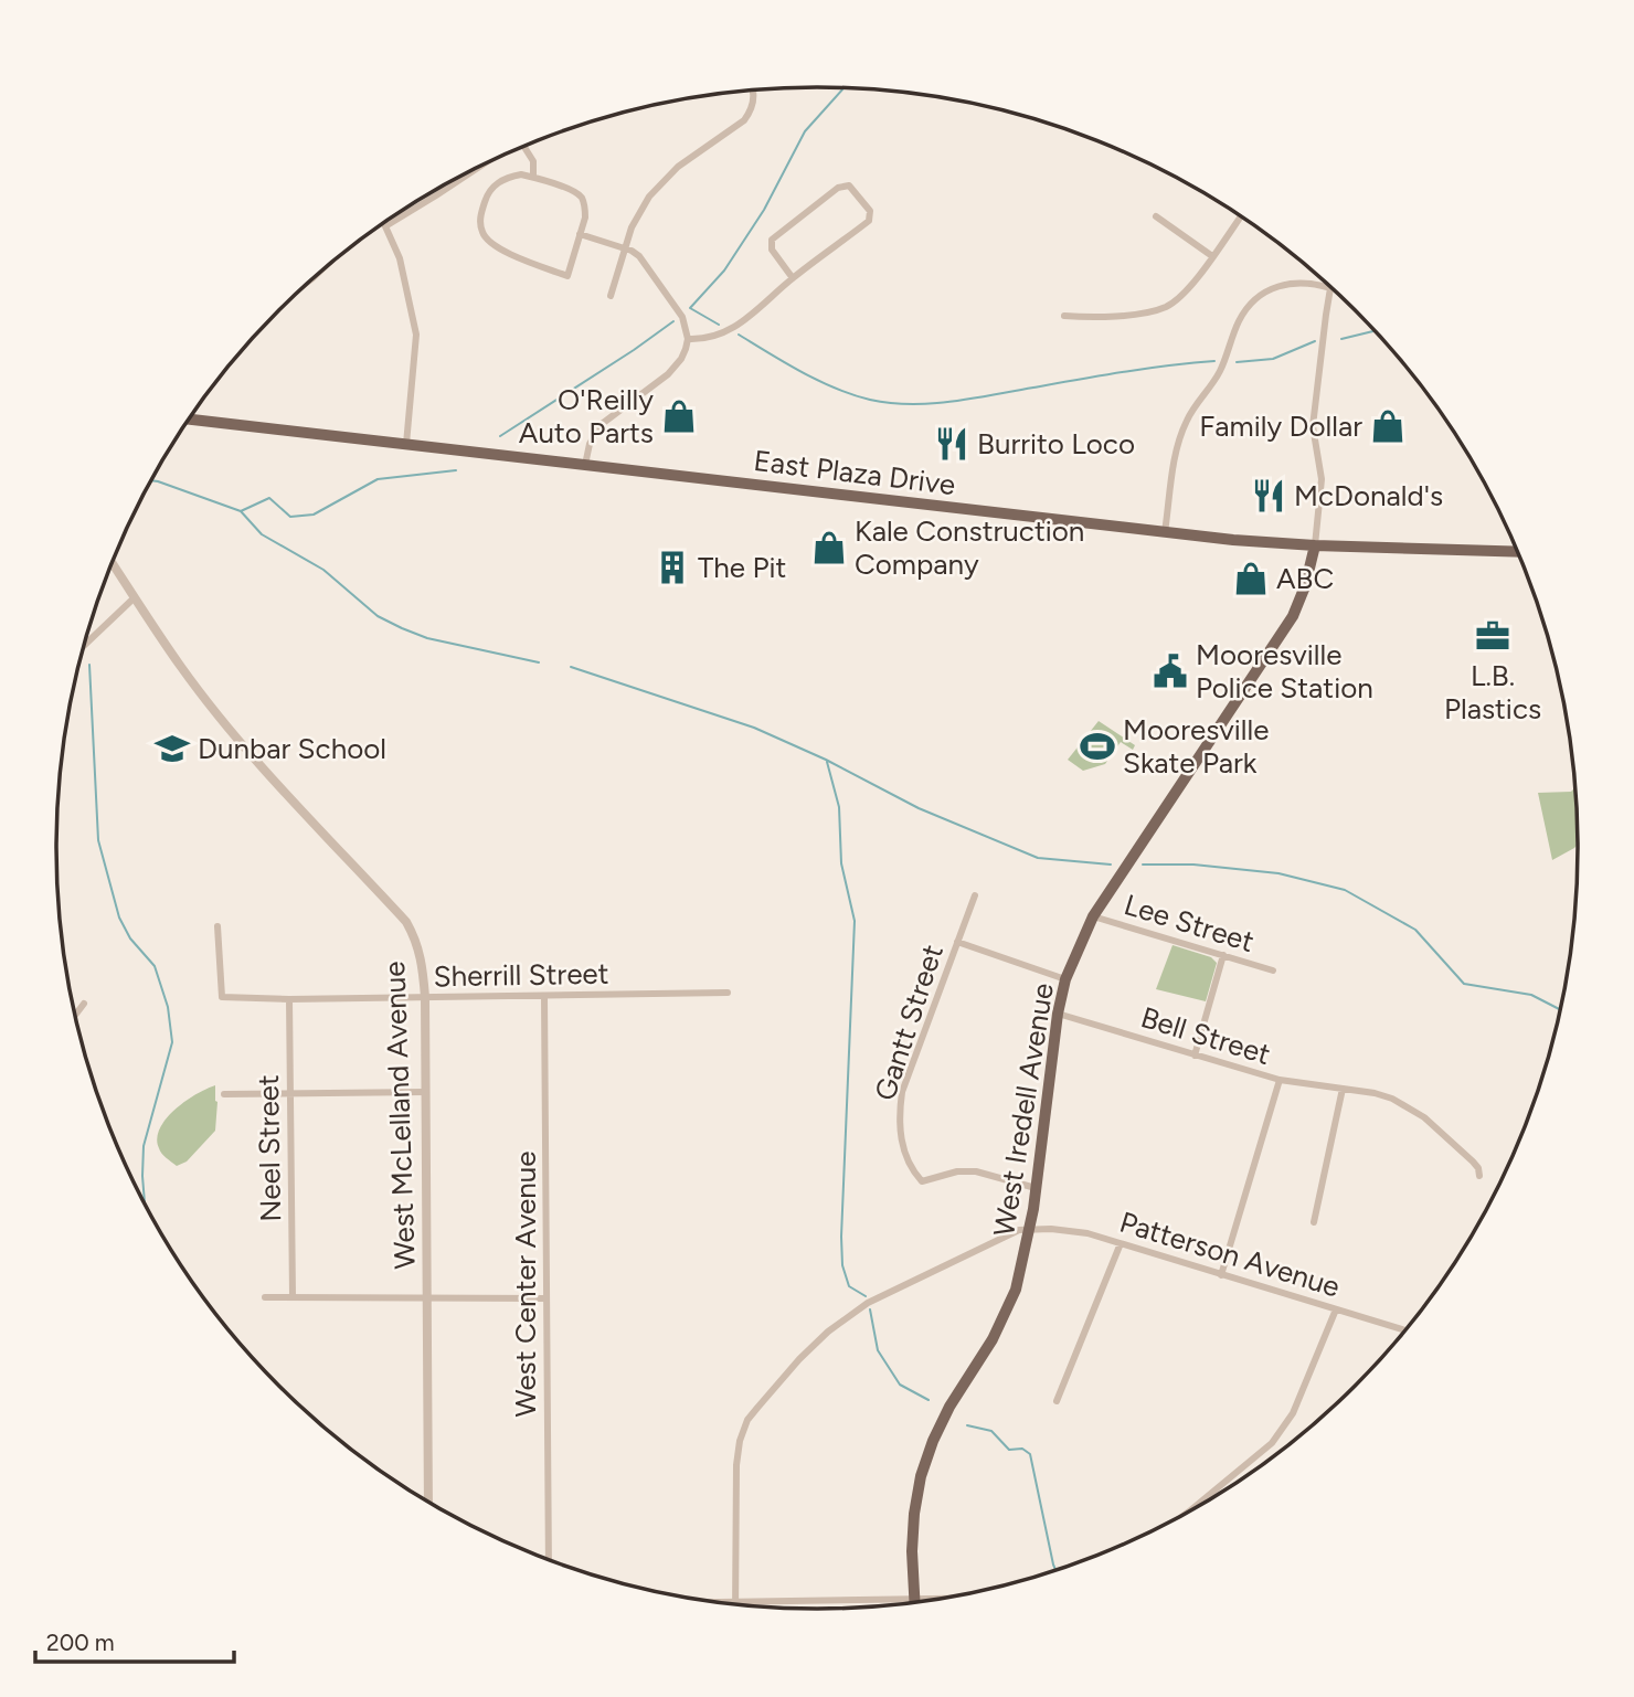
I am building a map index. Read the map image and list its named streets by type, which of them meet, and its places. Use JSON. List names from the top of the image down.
{
  "streets": {
    "main road": ["East Plaza Drive", "West Iredell Avenue"],
    "street": [
      "Lee Street",
      "Sherrill Street",
      "Gantt Street",
      "Bell Street",
      "West McLelland Avenue",
      "Neel Street",
      "Patterson Avenue",
      "West Center Avenue"
    ]
  },
  "crossings": [
    ["East Plaza Drive", "West Iredell Avenue"],
    ["Lee Street", "West Iredell Avenue"],
    ["Sherrill Street", "West McLelland Avenue"],
    ["Sherrill Street", "Neel Street"],
    ["Sherrill Street", "West Center Avenue"],
    ["Gantt Street", "West Iredell Avenue"],
    ["Bell Street", "West Iredell Avenue"],
    ["West Iredell Avenue", "Patterson Avenue"]
  ],
  "places": {
    "shop": [
      "O'Reilly Auto Parts",
      "Family Dollar",
      "Kale Construction Company",
      "ABC"
    ],
    "restaurant": ["Burrito Loco", "McDonald's"],
    "building": ["The Pit"],
    "office": ["L.B. Plastics"],
    "public building": ["Mooresville Police Station"],
    "sports": ["Mooresville Skate Park"],
    "school or university": ["Dunbar School"]
  },
  "scale_bar": "200 m"
}
